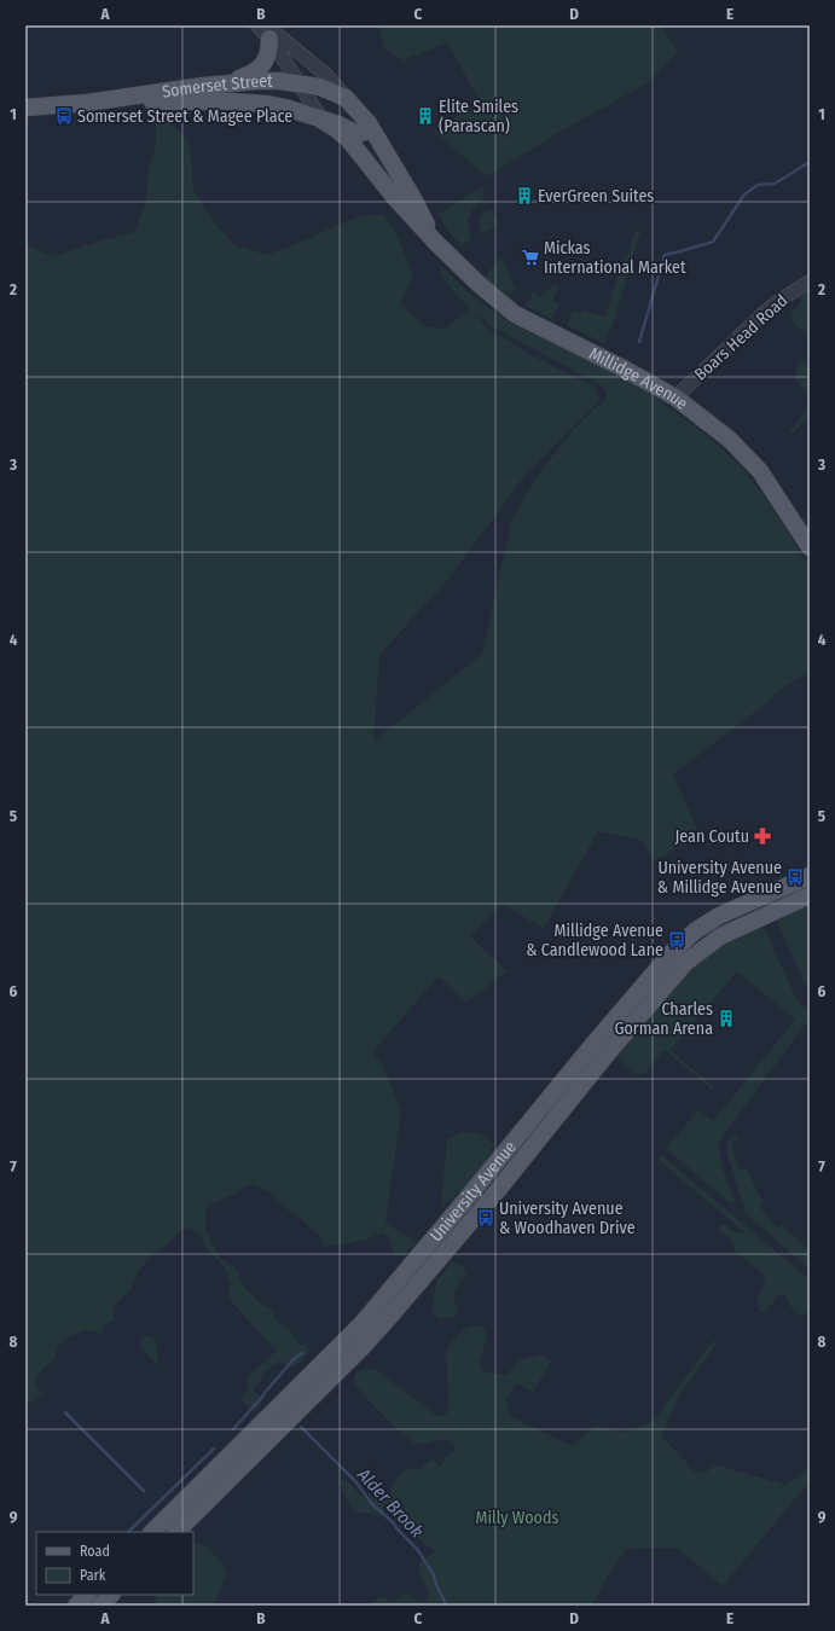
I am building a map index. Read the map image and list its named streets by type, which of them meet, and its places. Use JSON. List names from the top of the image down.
{
  "streets": {
    "main road": ["Somerset Street", "Millidge Avenue", "University Avenue"],
    "street": ["Boars Head Road"]
  },
  "crossings": [
    ["Somerset Street", "Millidge Avenue"],
    ["Boars Head Road", "Millidge Avenue"]
  ],
  "water": ["Alder Brook"],
  "parks": ["Milly Woods"],
  "places": {
    "bus stop": [
      "Somerset Street & Magee Place",
      "University Avenue & Millidge Avenue",
      "Millidge Avenue & Candlewood Lane",
      "University Avenue & Woodhaven Drive"
    ],
    "building": ["Elite Smiles (Parascan)", "EverGreen Suites", "Charles Gorman Arena"],
    "supermarket": ["Mickas International Market"],
    "pharmacy": ["Jean Coutu"]
  },
  "legend": ["Road", "Park"],
  "grid": {
    "columns": [
      "A",
      "B",
      "C",
      "D",
      "E"
    ],
    "rows": [
      "1",
      "2",
      "3",
      "4",
      "5",
      "6",
      "7",
      "8",
      "9"
    ]
  }
}
